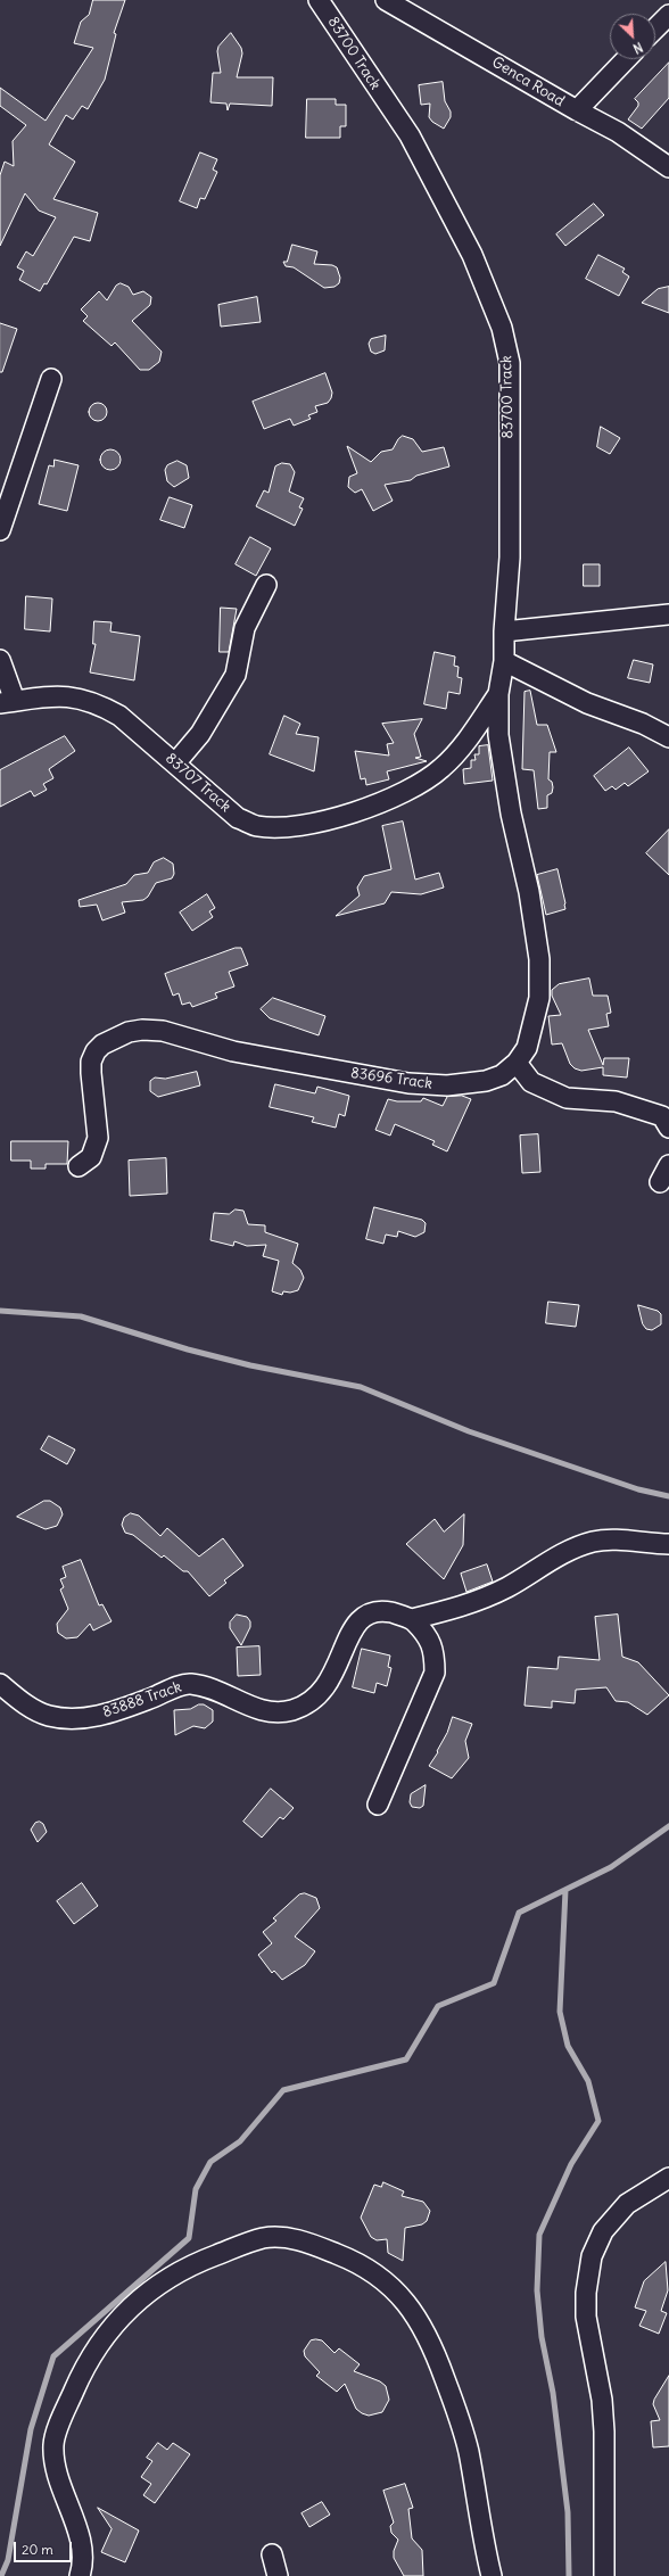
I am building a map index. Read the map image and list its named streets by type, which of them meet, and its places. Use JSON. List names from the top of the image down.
{
  "streets": {
    "street": [
      "83700 Track",
      "Genca Road",
      "83707 Track",
      "83696 Track",
      "83888 Track"
    ]
  },
  "crossings": [
    ["83700 Track", "83696 Track"],
    ["83707 Track", "83696 Track"]
  ],
  "scale_bar": "20 m",
  "north": "bottom right"
}
